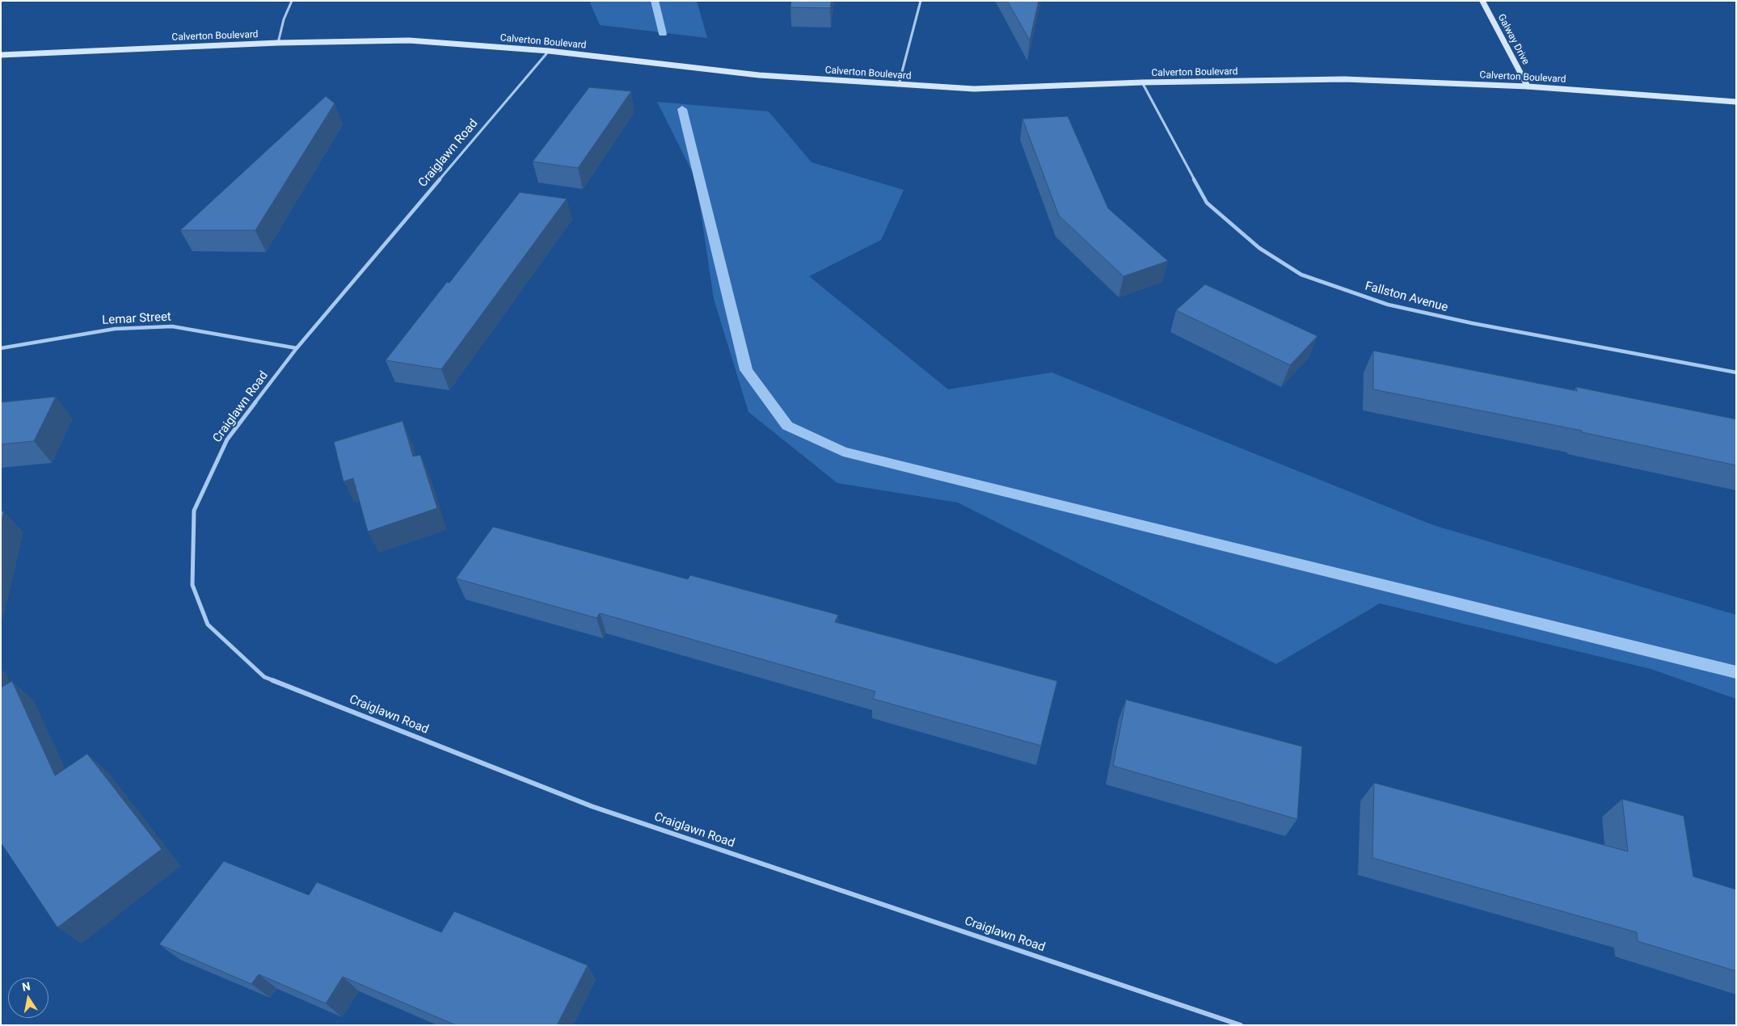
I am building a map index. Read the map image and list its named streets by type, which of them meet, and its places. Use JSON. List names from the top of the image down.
{
  "streets": {
    "street": [
      "Calverton Boulevard",
      "Galway Drive",
      "Craiglawn Road",
      "Fallston Avenue",
      "Lemar Street"
    ]
  },
  "crossings": [
    ["Calverton Boulevard", "Galway Drive"],
    ["Calverton Boulevard", "Craiglawn Road"],
    ["Calverton Boulevard", "Fallston Avenue"],
    ["Craiglawn Road", "Lemar Street"]
  ],
  "north": "top"
}
